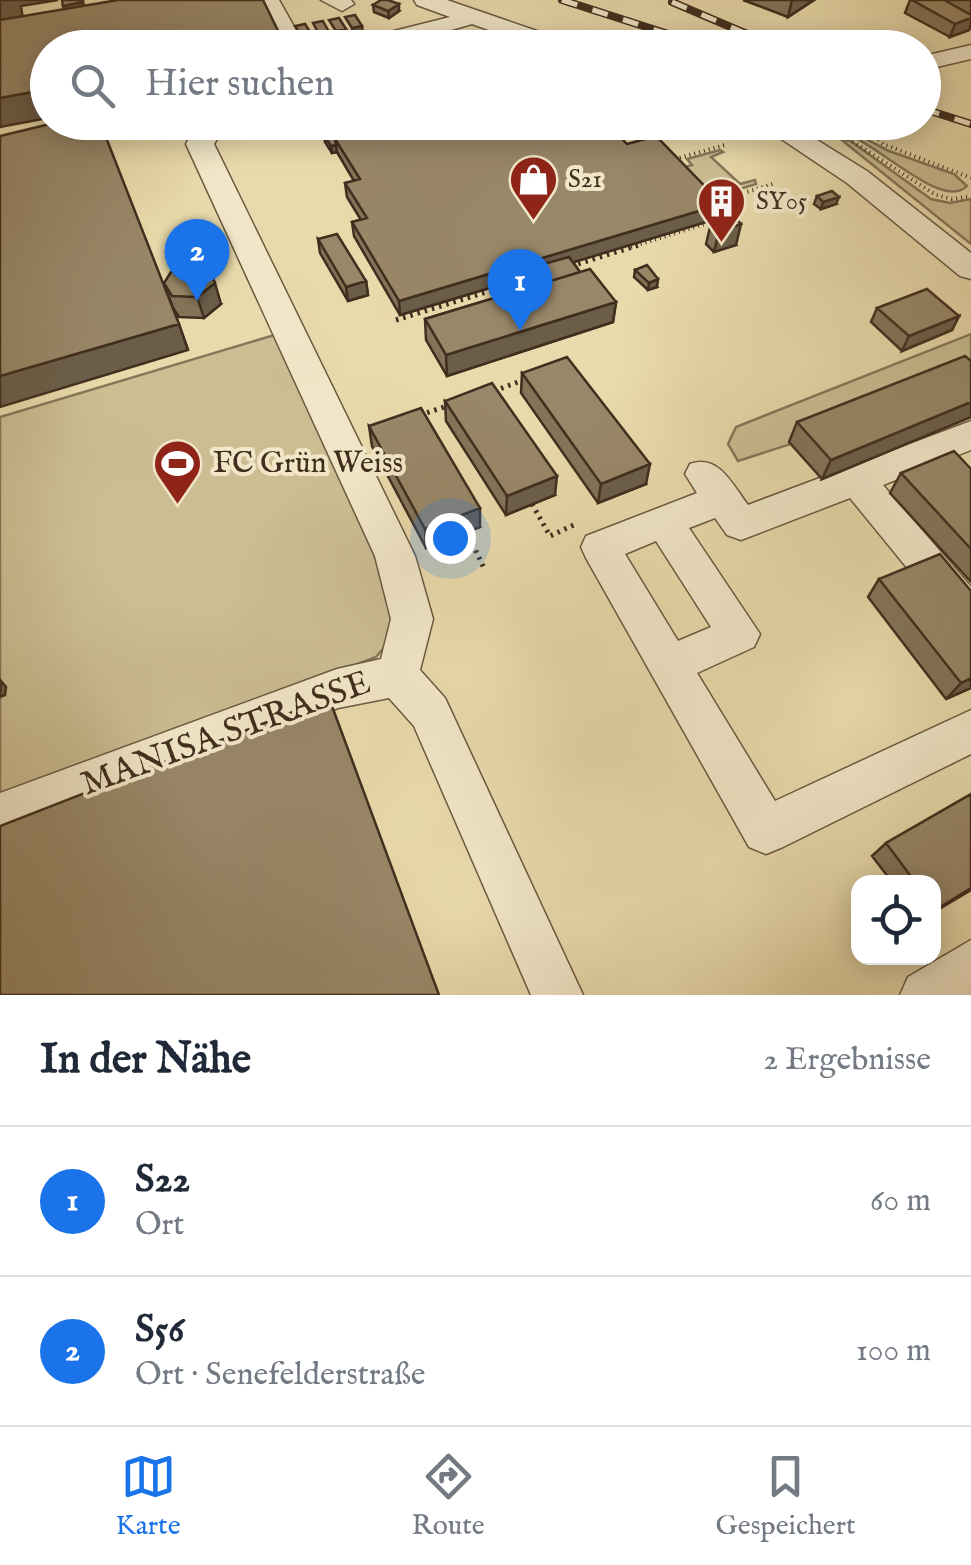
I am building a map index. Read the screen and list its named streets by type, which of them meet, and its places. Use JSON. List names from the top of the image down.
{
  "streets": {
    "street": ["MANISA STRASSE"]
  },
  "places": {
    "shop": ["S21"],
    "building": ["SY05"],
    "sports": ["FC Grün Weiss"]
  },
  "page": {
    "search": "Hier suchen",
    "pins": ["2", "1"],
    "heading": ["In der Nähe", "2 Ergebnisse"],
    "list": [
      {
        "mark": "1",
        "name": "S22",
        "note": "Ort",
        "value": "60 m"
      },
      {
        "mark": "2",
        "name": "S56",
        "note": "Ort · Senefelderstraße",
        "value": "100 m"
      }
    ],
    "nav": ["Karte", "Route", "Gespeichert"]
  }
}
